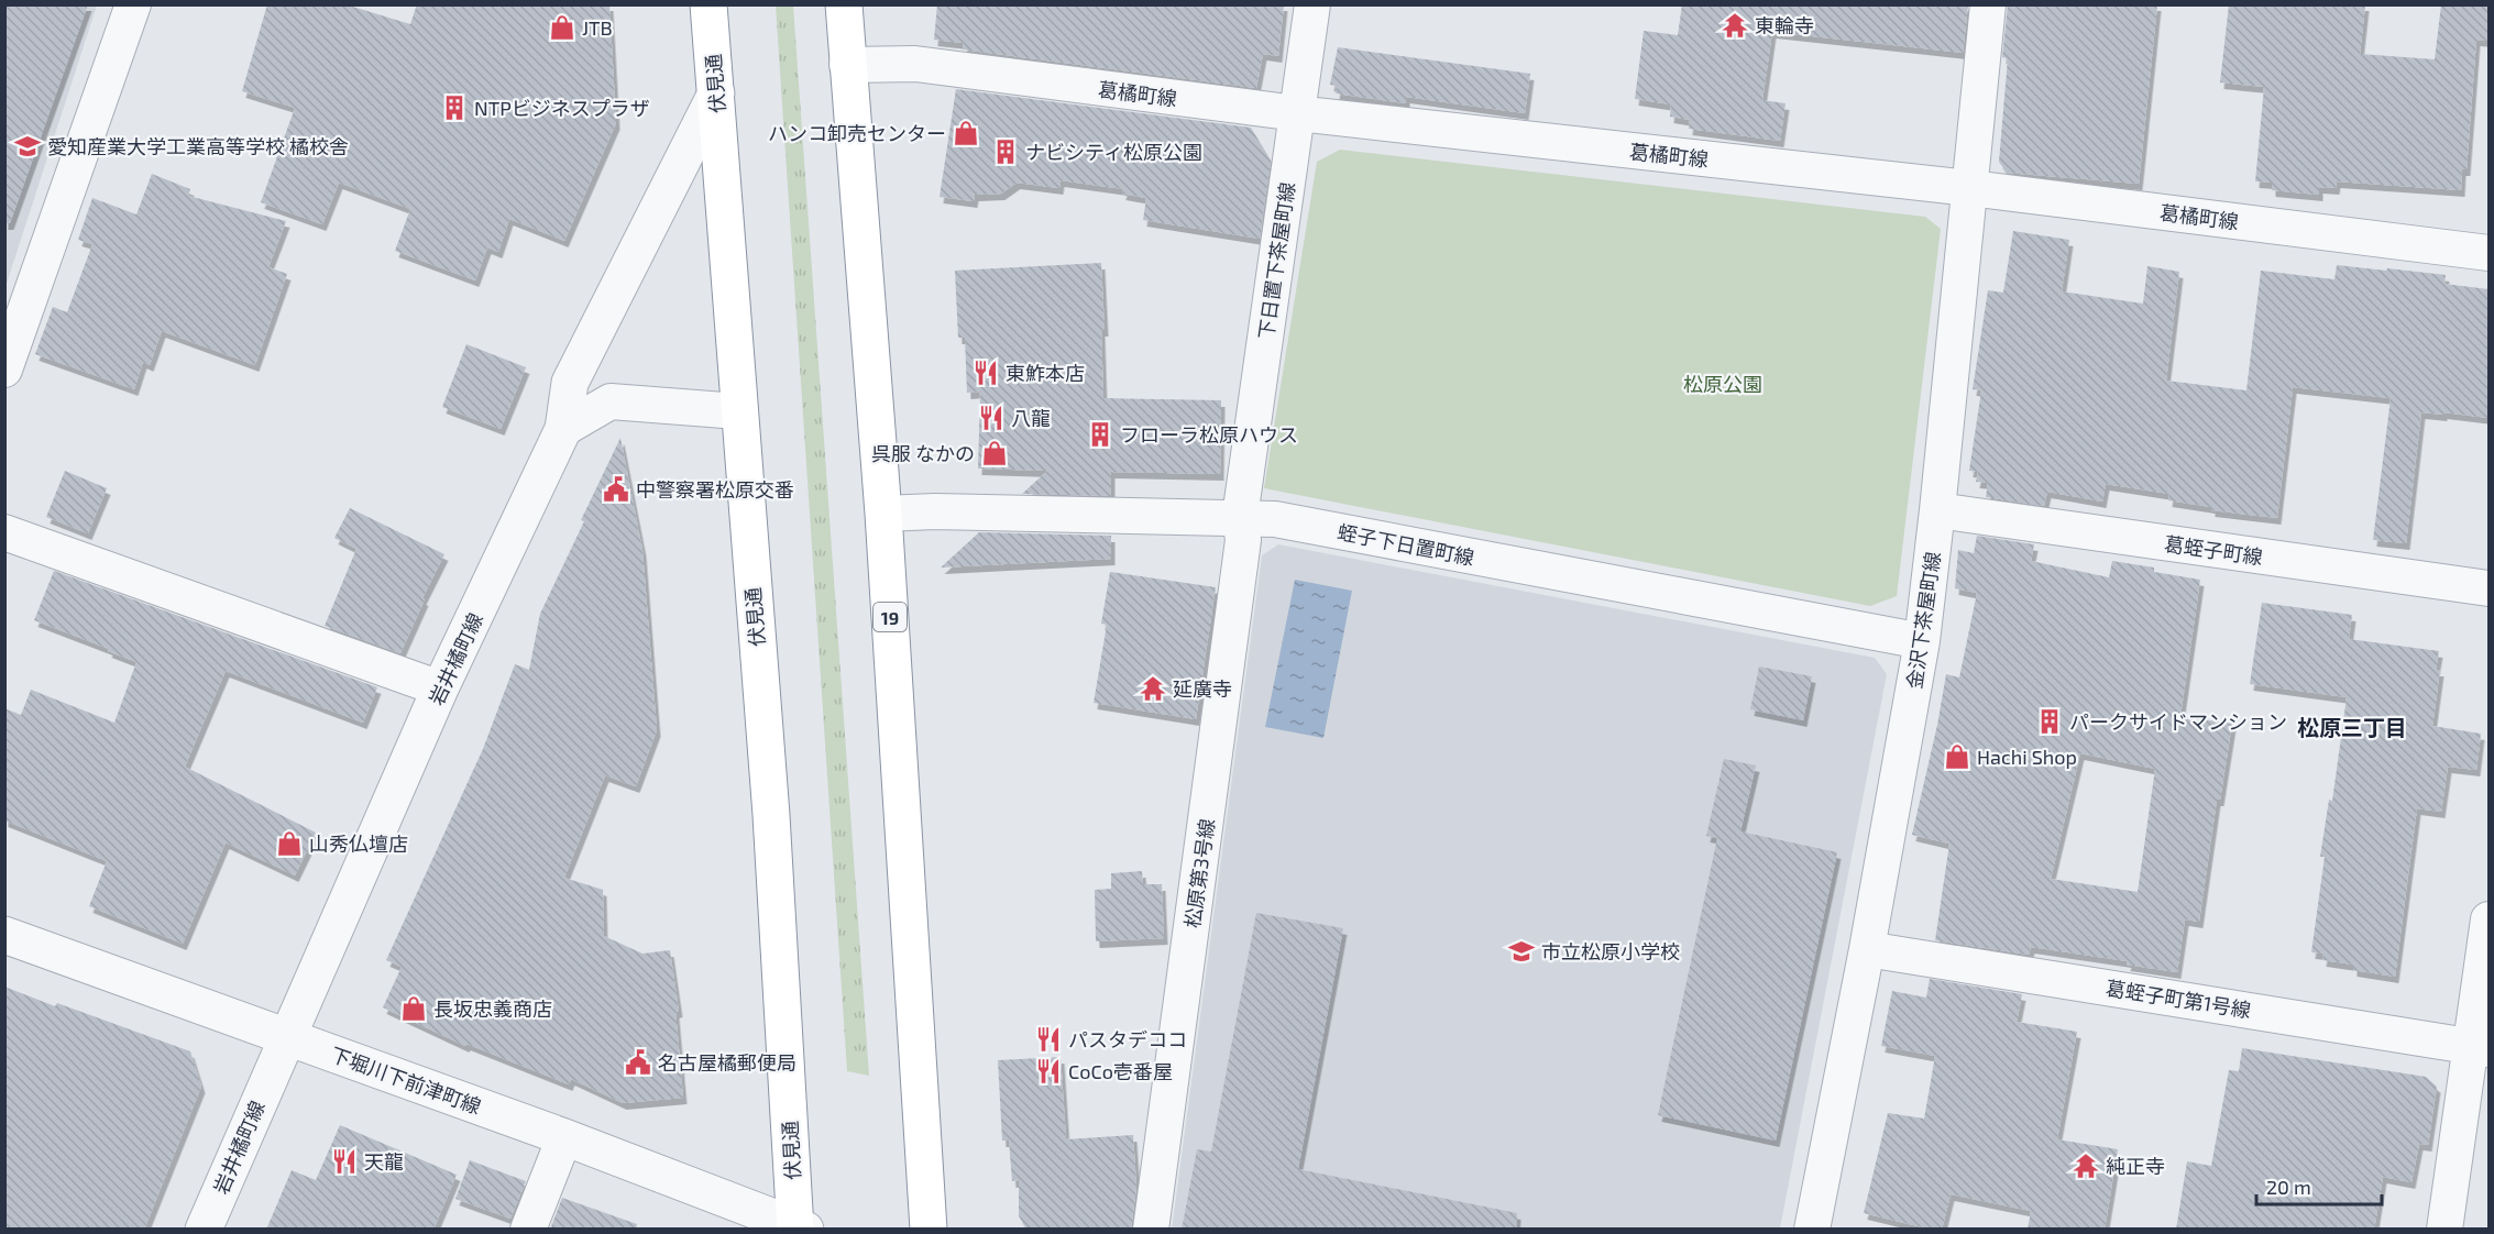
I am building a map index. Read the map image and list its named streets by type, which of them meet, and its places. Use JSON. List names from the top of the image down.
{
  "streets": {
    "highway": ["伏見通", "19"],
    "street": [
      "葛橘町線",
      "下日置下茶屋町線",
      "蛭子下日置町線",
      "葛蛭子町線",
      "金沢下茶屋町線",
      "岩井橘町線",
      "松原第3号線",
      "葛蛭子町第1号線",
      "下堀川下前津町線"
    ]
  },
  "crossings": [
    ["伏見通", "岩井橘町線"],
    ["伏見通", "下堀川下前津町線"],
    ["葛橘町線", "下日置下茶屋町線"],
    ["葛橘町線", "19"],
    ["葛橘町線", "金沢下茶屋町線"],
    ["下日置下茶屋町線", "蛭子下日置町線"],
    ["下日置下茶屋町線", "松原第3号線"],
    ["蛭子下日置町線", "19"],
    ["蛭子下日置町線", "金沢下茶屋町線"],
    ["蛭子下日置町線", "松原第3号線"],
    ["葛蛭子町線", "金沢下茶屋町線"],
    ["金沢下茶屋町線", "葛蛭子町第1号線"],
    ["岩井橘町線", "下堀川下前津町線"]
  ],
  "districts": ["松原三丁目"],
  "parks": ["松原公園"],
  "places": {
    "temple": ["東輪寺", "延廣寺", "純正寺"],
    "shop": [
      "JTB",
      "ハンコ卸売センター",
      "呉服 なかの",
      "Hachi Shop",
      "山秀仏壇店",
      "長坂忠義商店"
    ],
    "building": [
      "NTPビジネスプラザ",
      "ナビシティ松原公園",
      "フローラ松原ハウス",
      "パークサイドマンション"
    ],
    "school or university": ["愛知産業大学工業高等学校 橘校舎", "市立松原小学校"],
    "restaurant": [
      "東鮓本店",
      "八龍",
      "パスタデココ",
      "CoCo壱番屋",
      "天龍"
    ],
    "public building": ["中警察署松原交番", "名古屋橘郵便局"]
  },
  "scale_bar": "20 m"
}
